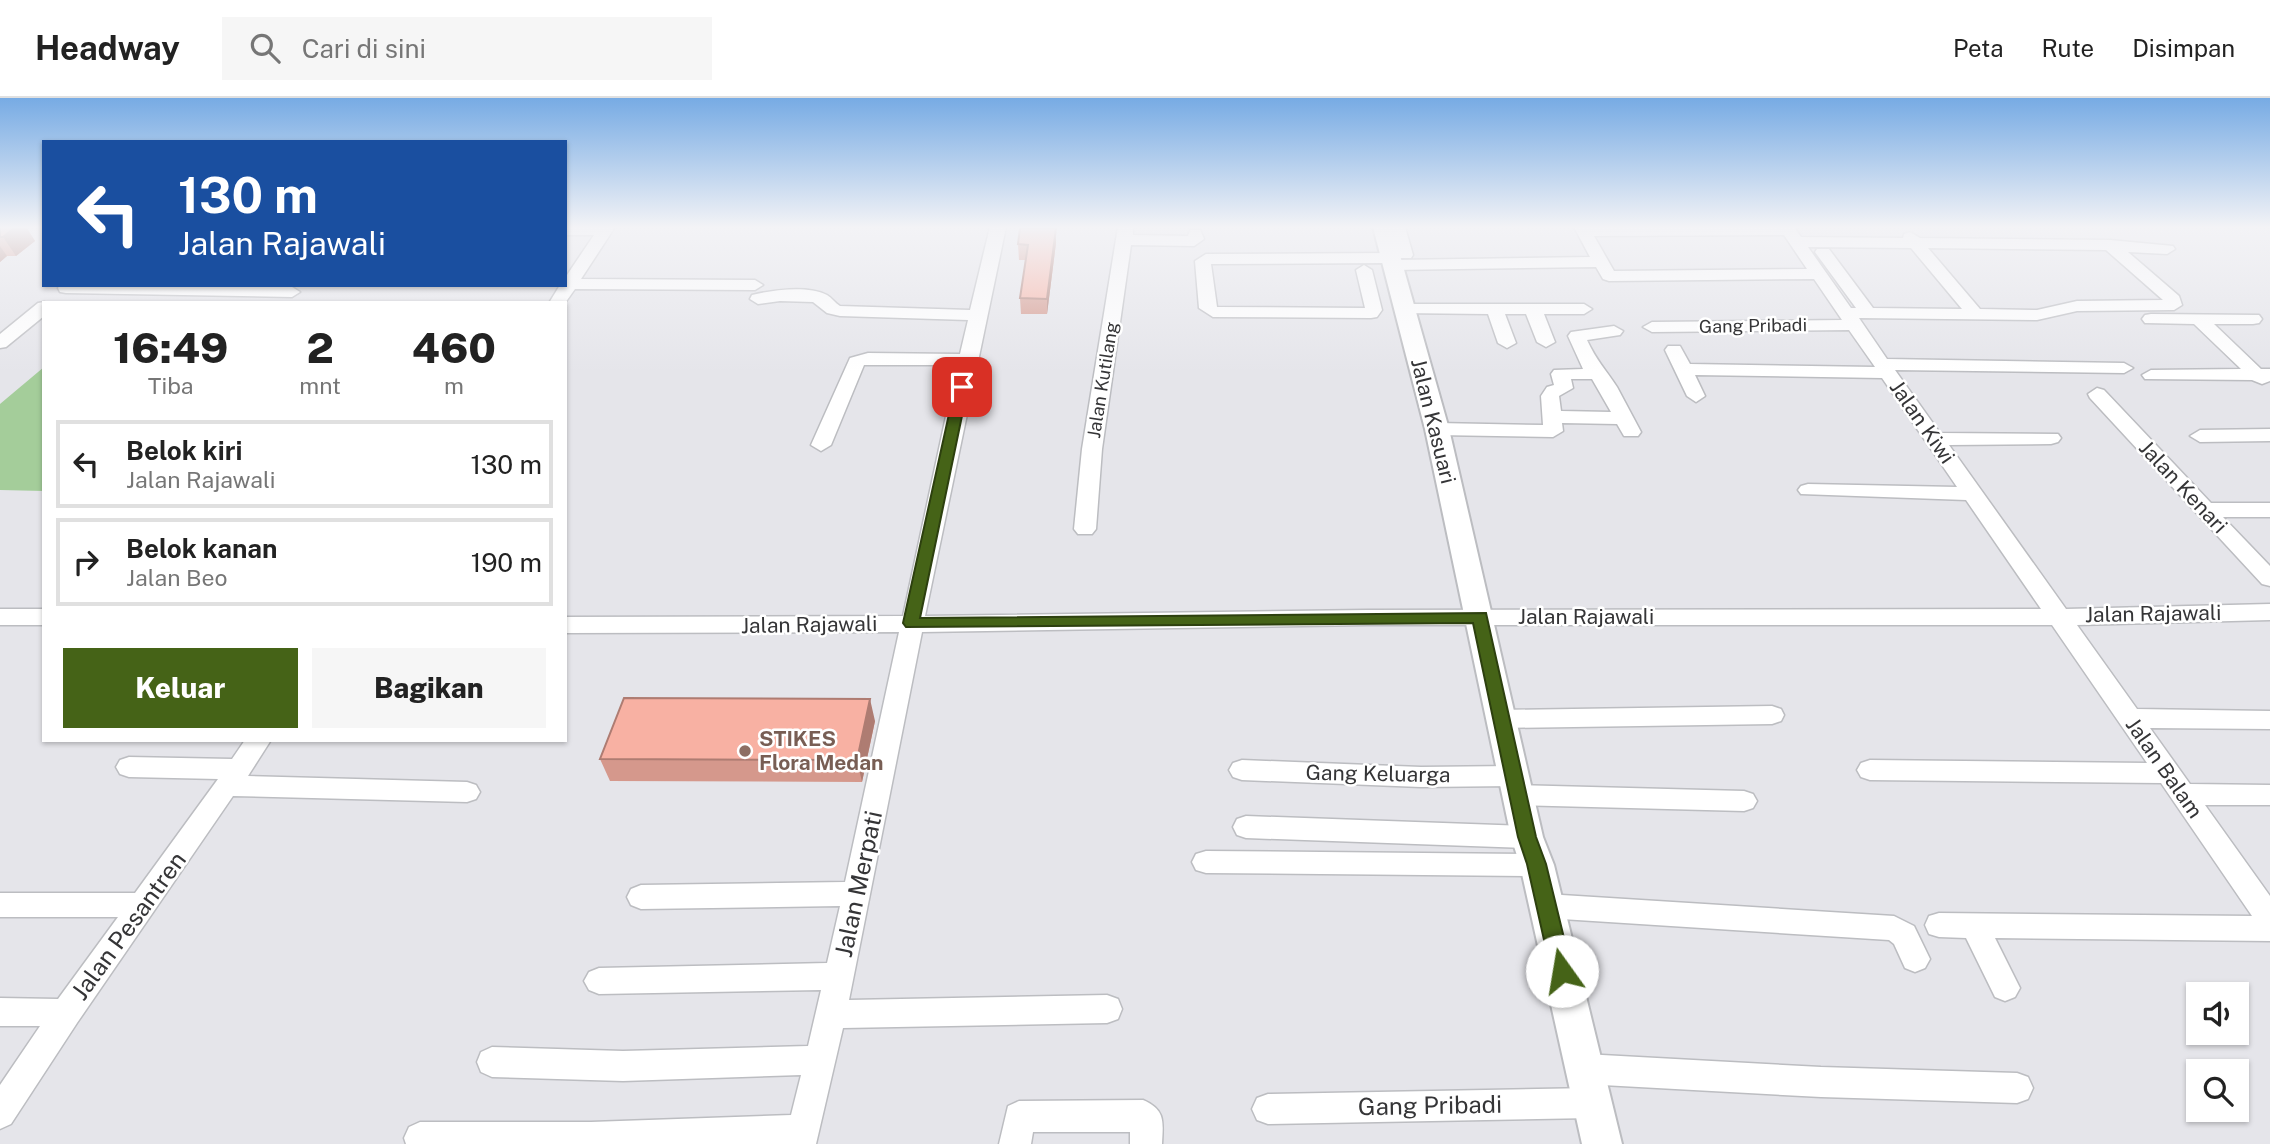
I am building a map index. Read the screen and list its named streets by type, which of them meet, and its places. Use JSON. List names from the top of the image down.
{
  "streets": {
    "street": [
      "Gang Pribadi",
      "Jalan Kutilang",
      "Jalan Kasuari",
      "Jalan Kiwi",
      "Jalan Kenari",
      "Jalan Rajawali",
      "Jalan Balam",
      "Gang Keluarga",
      "Jalan Merpati",
      "Jalan Pesantren"
    ]
  },
  "crossings": [
    ["Gang Pribadi", "Jalan Kasuari"],
    ["Gang Pribadi", "Jalan Kiwi"],
    ["Jalan Kasuari", "Jalan Rajawali"],
    ["Jalan Kasuari", "Gang Keluarga"],
    ["Jalan Kiwi", "Jalan Rajawali"],
    ["Jalan Kiwi", "Jalan Balam"],
    ["Jalan Rajawali", "Jalan Balam"],
    ["Jalan Rajawali", "Jalan Merpati"]
  ],
  "places": ["STIKES Flora Medan"],
  "page": {
    "header": "Headway",
    "search": "Cari di sini",
    "nav": ["Peta", "Rute", "Disimpan"],
    "turn": ["130 m", "Jalan Rajawali"],
    "eta": [
      "16:49",
      "Tiba",
      "2",
      "mnt",
      "460",
      "m"
    ],
    "list": [
      {
        "name": "Belok kiri",
        "note": "Jalan Rajawali",
        "value": "130 m"
      },
      {
        "name": "Belok kanan",
        "note": "Jalan Beo",
        "value": "190 m"
      }
    ],
    "buttons": ["Keluar", "Bagikan"]
  }
}
